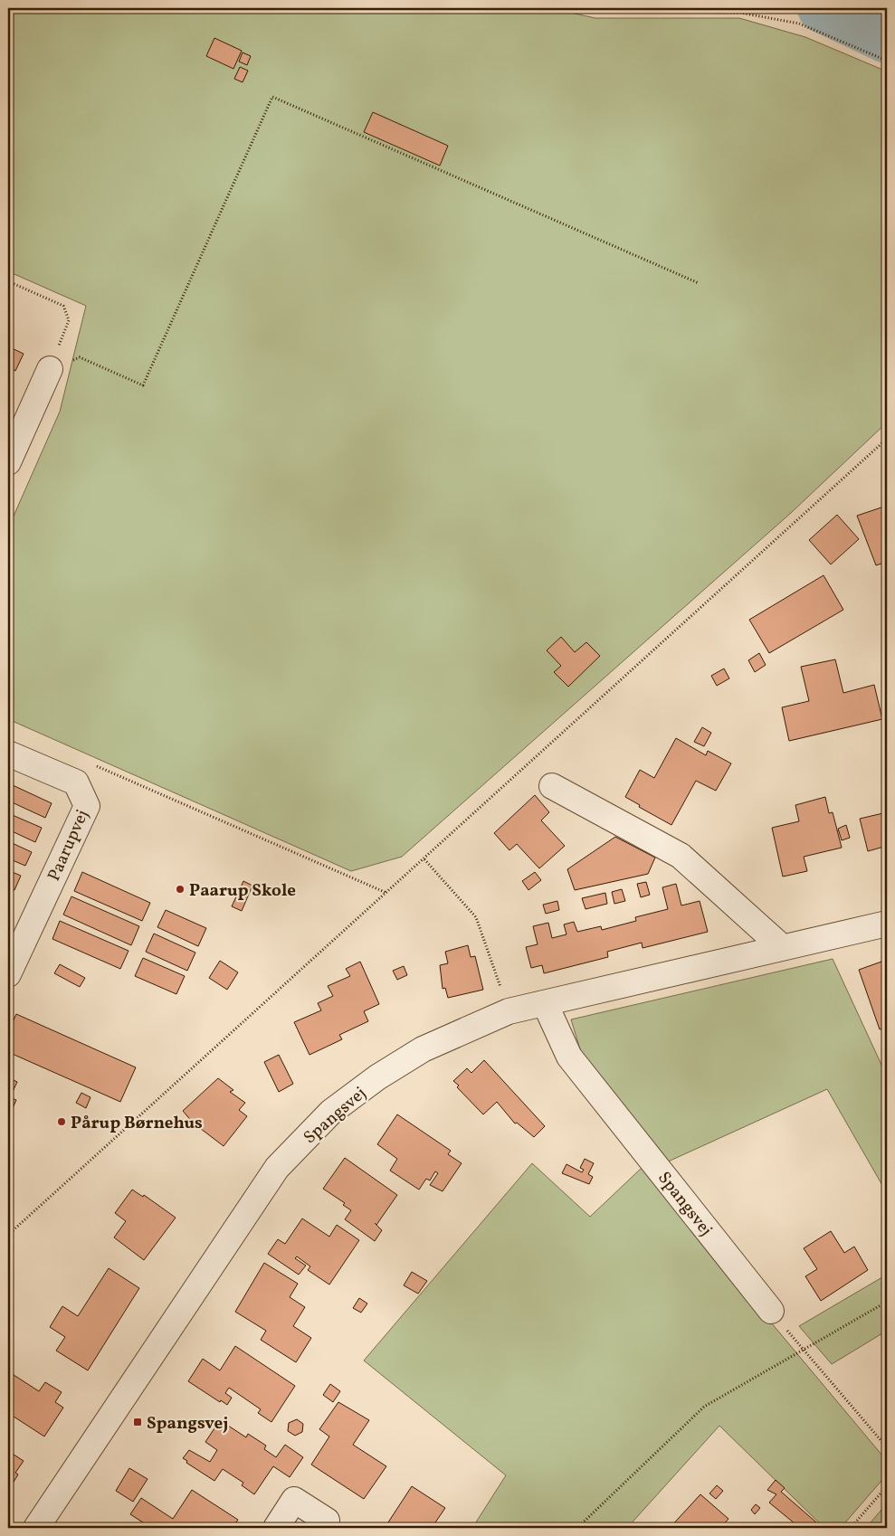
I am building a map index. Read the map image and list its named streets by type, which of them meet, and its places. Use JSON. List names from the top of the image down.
{
  "streets": {
    "street": ["Paarupvej", "Spangsvej"]
  },
  "places": {
    "other": ["Paarup Skole", "Pårup Børnehus"],
    "transit": ["Spangsvej"]
  }
}
